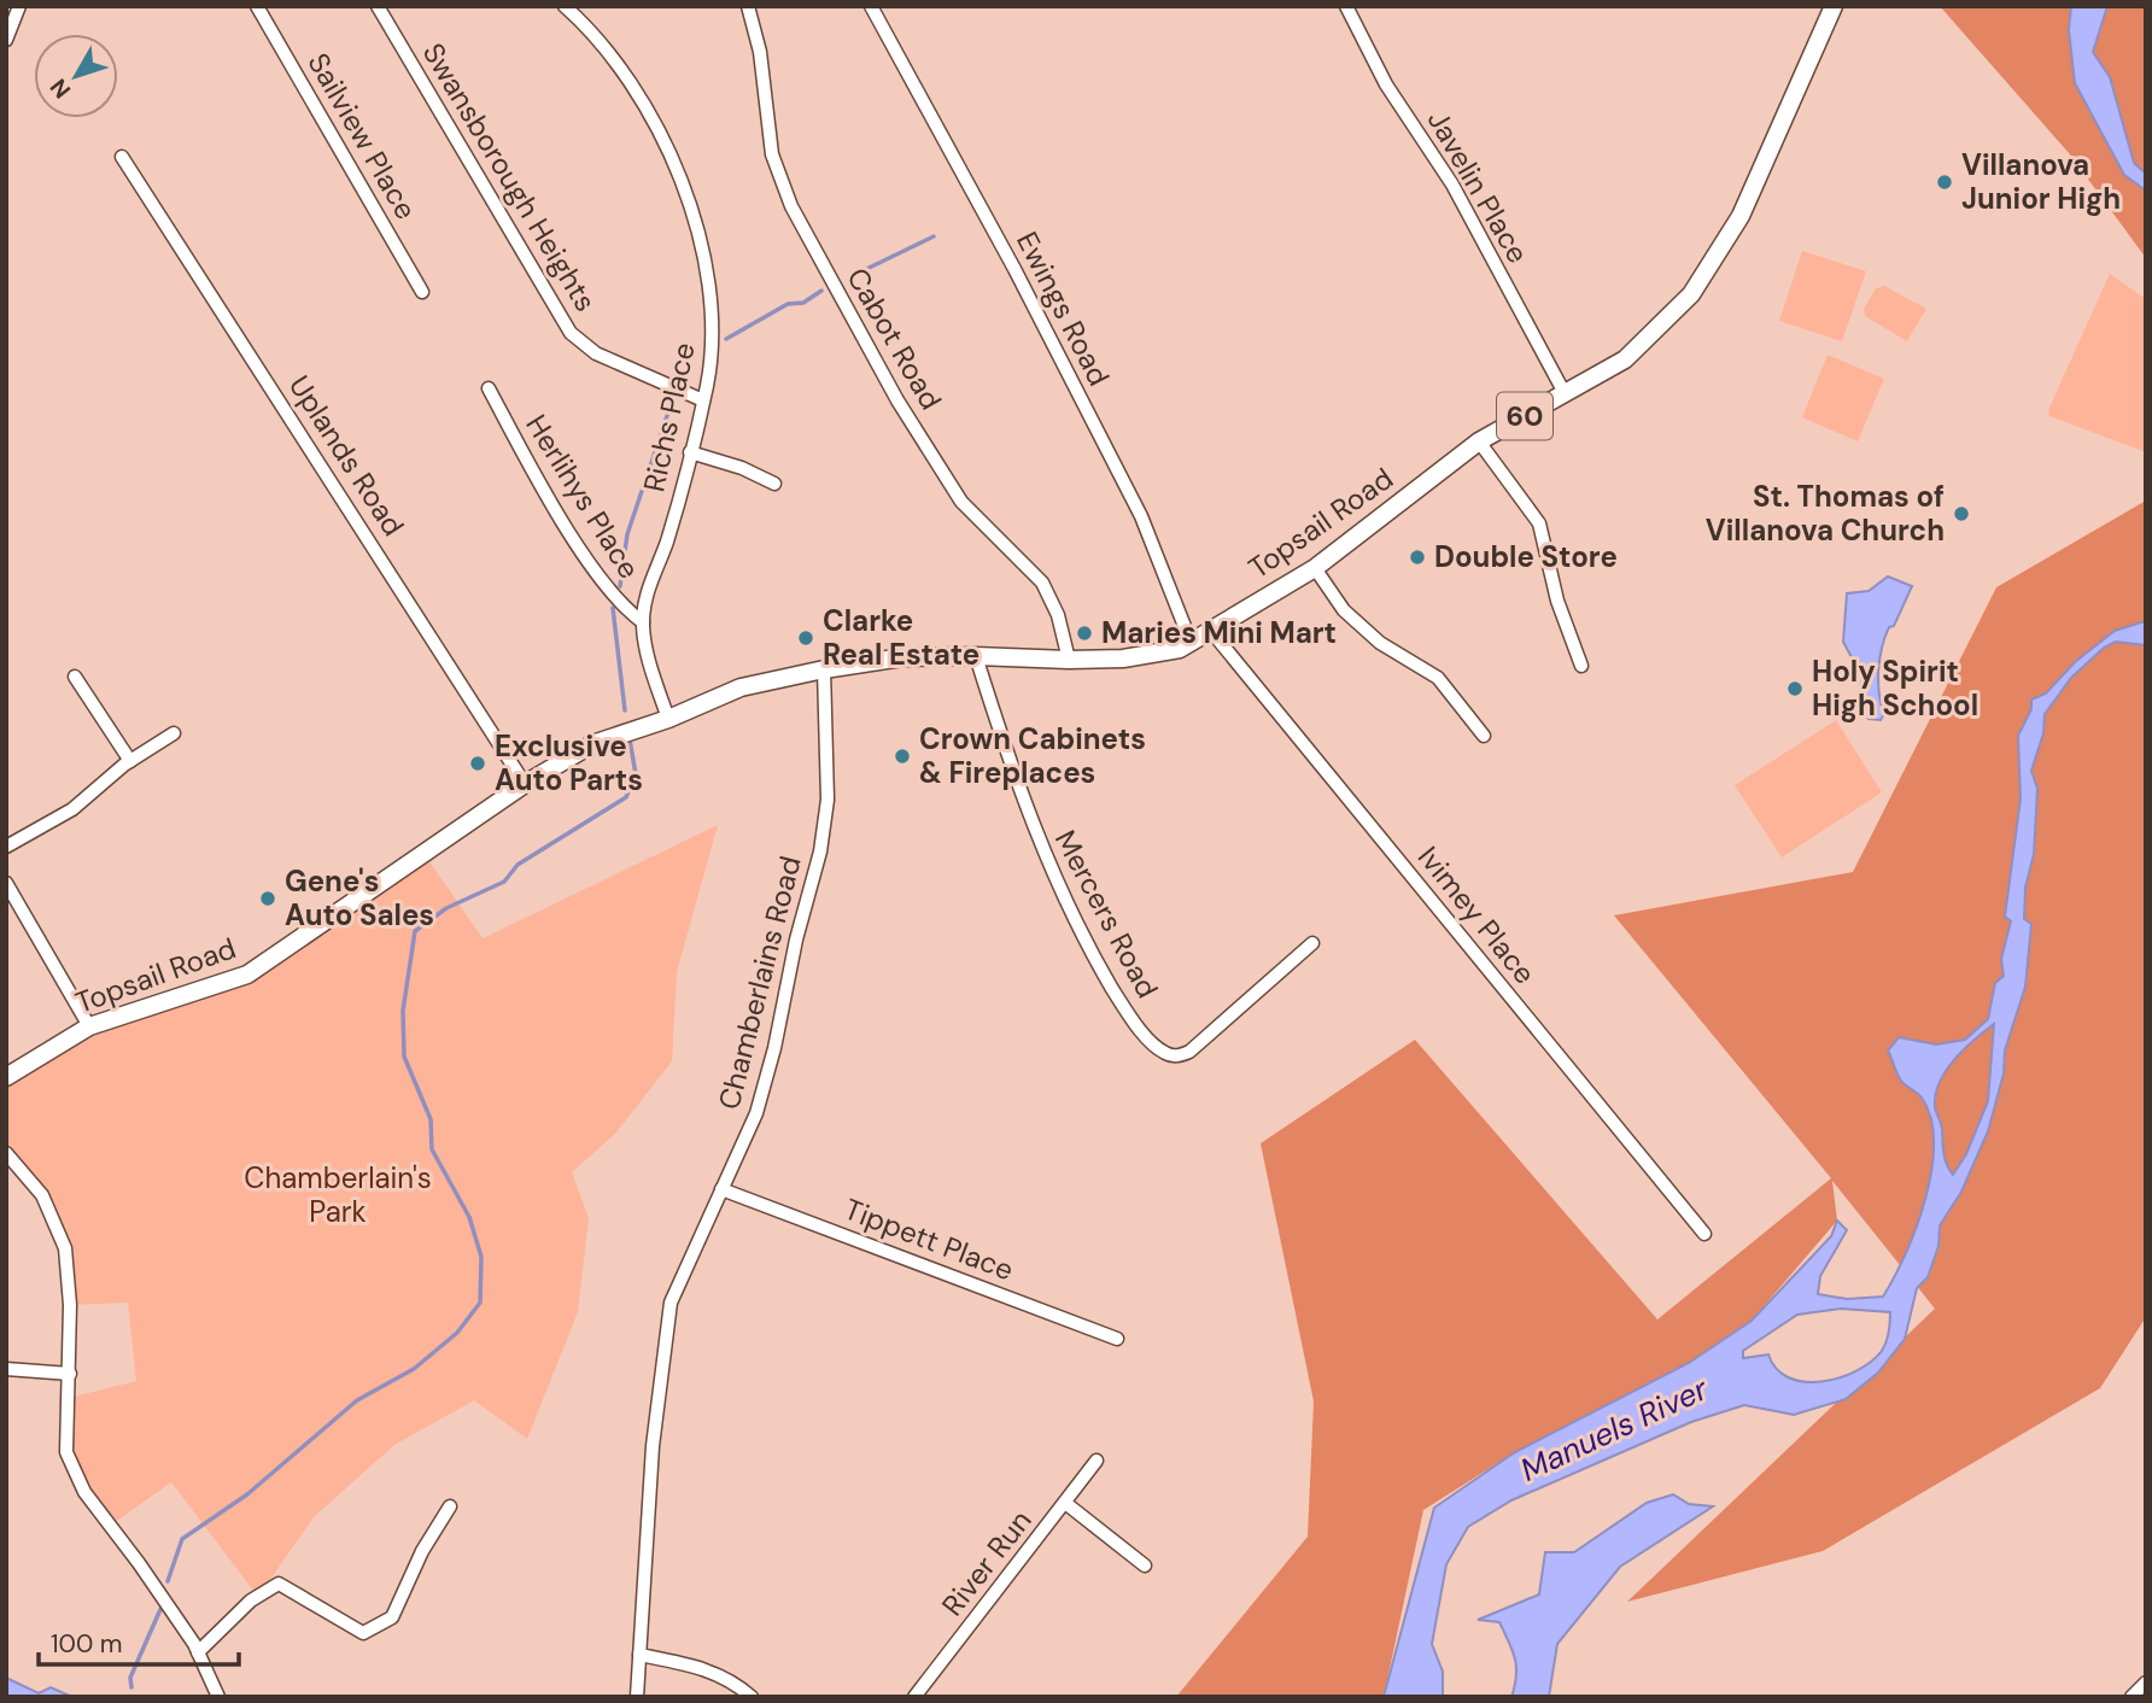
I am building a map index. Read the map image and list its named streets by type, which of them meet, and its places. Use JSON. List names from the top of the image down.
{
  "streets": {
    "main road": ["60", "Topsail Road"],
    "street": [
      "Sailview Place",
      "Swansborough Heights",
      "Javelin Place",
      "Ewings Road",
      "Cabot Road",
      "Richs Place",
      "Uplands Road",
      "Herlihys Place",
      "Mercers Road",
      "Ivimey Place",
      "Chamberlains Road",
      "Tippett Place",
      "River Run"
    ]
  },
  "crossings": [
    ["Swansborough Heights", "Richs Place"],
    ["Javelin Place", "Topsail Road"],
    ["Ewings Road", "Topsail Road"],
    ["Cabot Road", "Topsail Road"],
    ["Richs Place", "Herlihys Place"],
    ["Richs Place", "Topsail Road"],
    ["Uplands Road", "Topsail Road"],
    ["Topsail Road", "Mercers Road"],
    ["Topsail Road", "Ivimey Place"],
    ["Topsail Road", "Chamberlains Road"],
    ["Chamberlains Road", "Tippett Place"]
  ],
  "water": ["Manuels River"],
  "parks": ["Chamberlain's Park"],
  "places": [
    "Villanova Junior High",
    "St. Thomas of Villanova Church",
    "Double Store",
    "Maries Mini Mart",
    "Clarke Real Estate",
    "Holy Spirit High School",
    "Crown Cabinets & Fireplaces",
    "Exclusive Auto Parts",
    "Gene's Auto Sales"
  ],
  "scale_bar": "100 m",
  "north": "bottom left"
}
